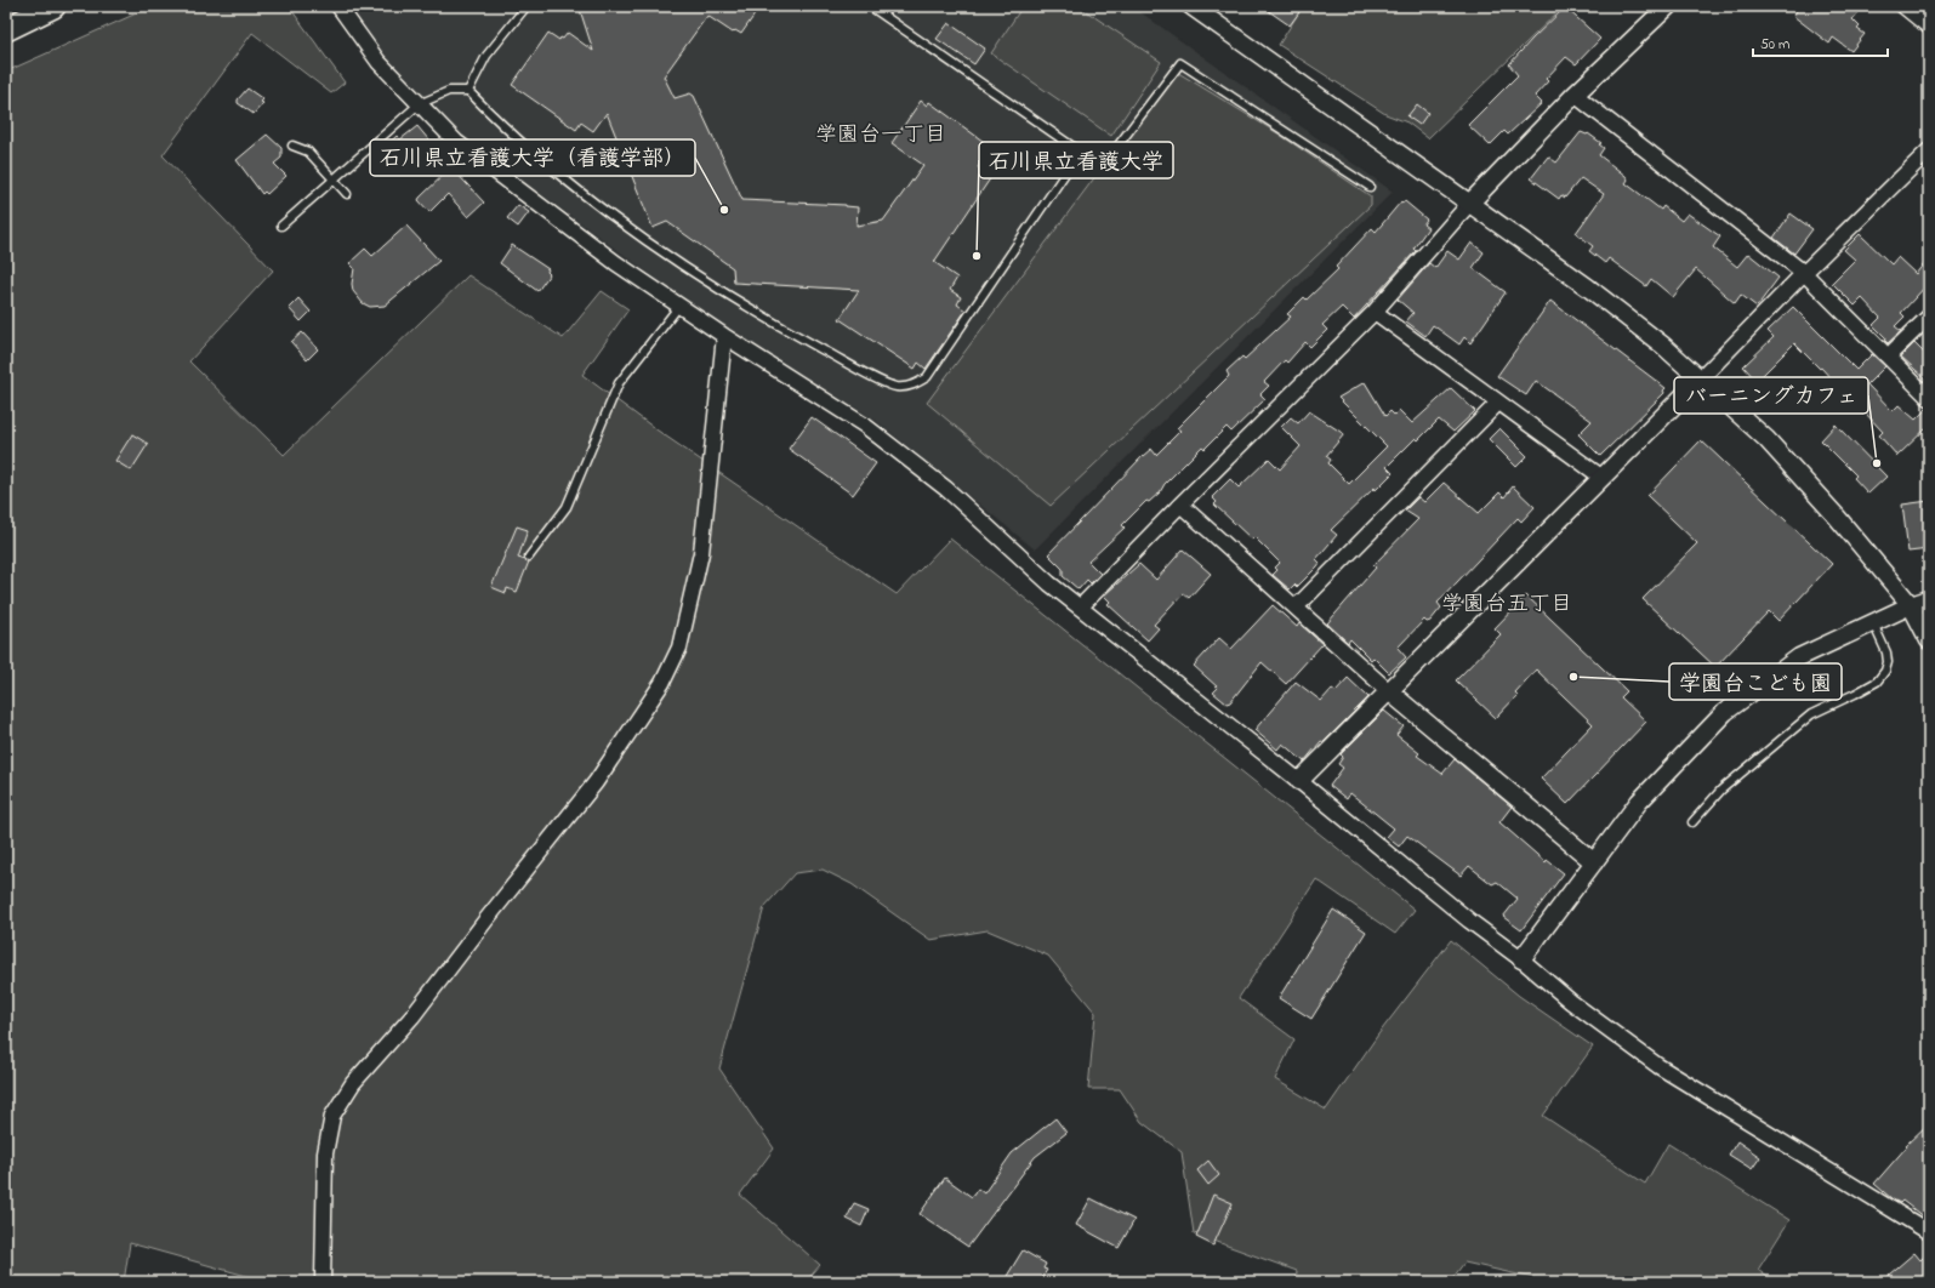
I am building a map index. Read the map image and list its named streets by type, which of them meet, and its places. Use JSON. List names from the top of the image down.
{
  "districts": ["学園台一丁目", "学園台五丁目"],
  "places": [
    "石川県立看護大学（看護学部）",
    "石川県立看護大学",
    "バーニングカフェ",
    "学園台こども園"
  ],
  "scale_bar": "50 m"
}
